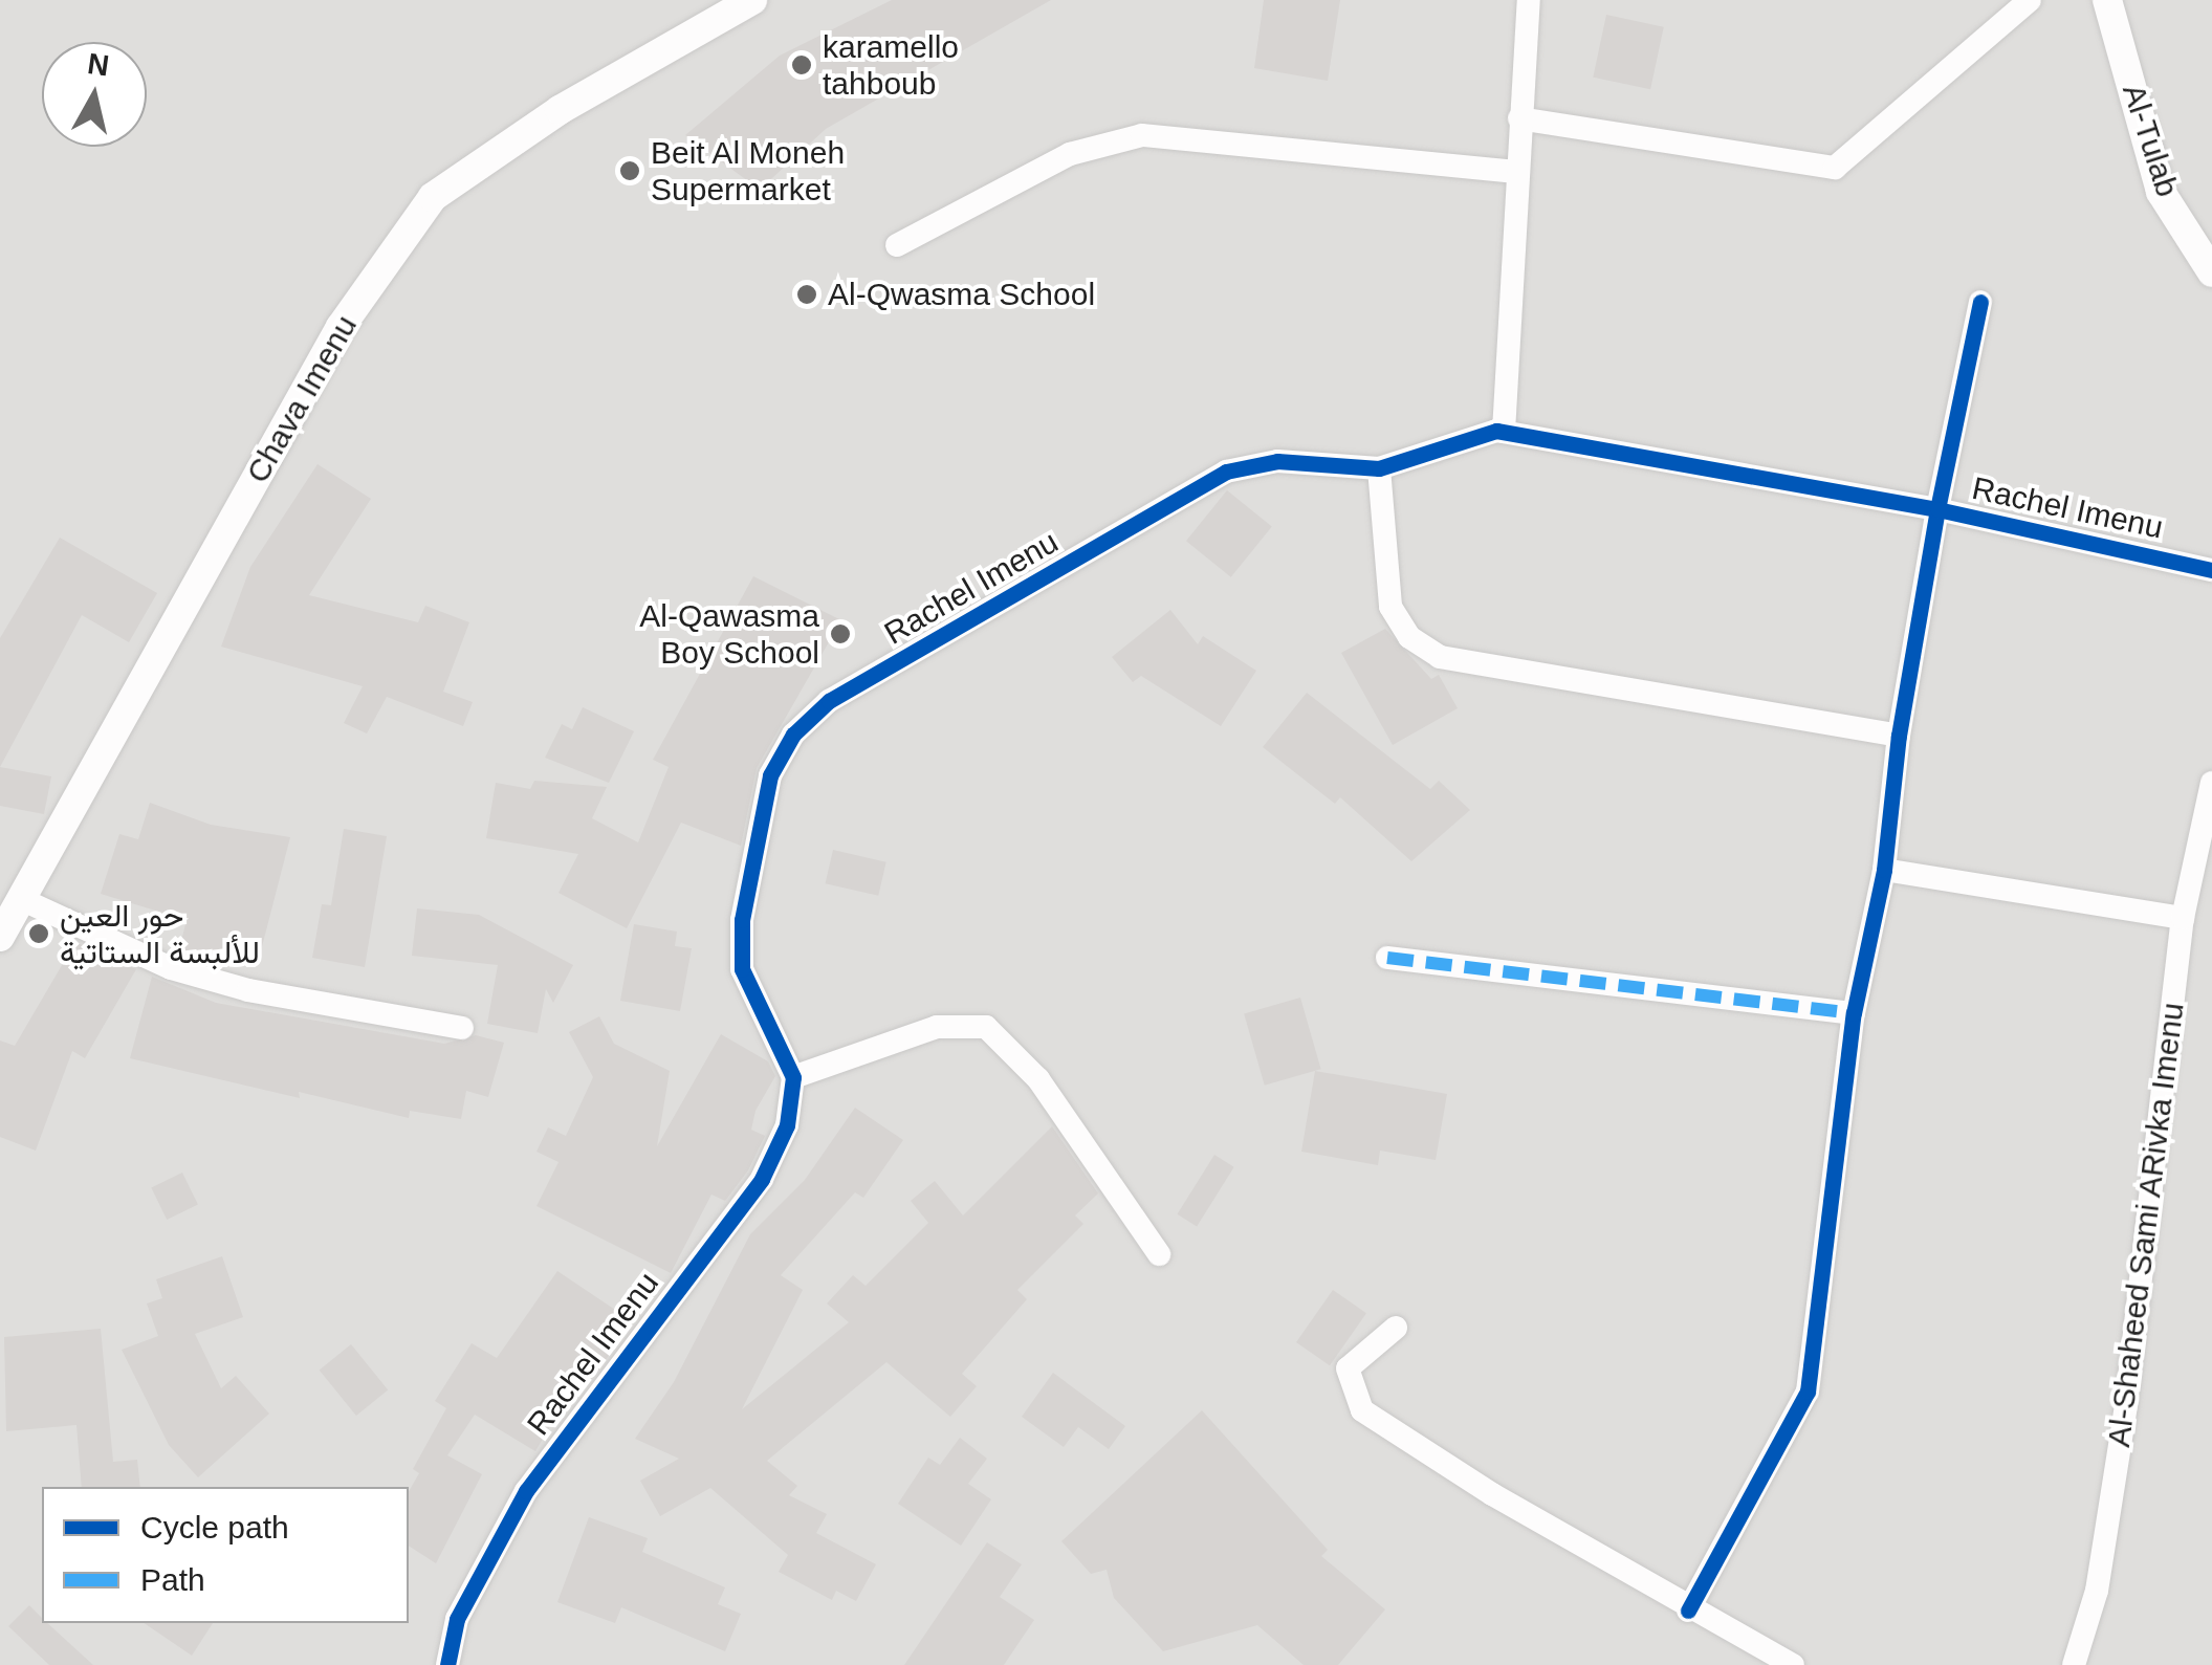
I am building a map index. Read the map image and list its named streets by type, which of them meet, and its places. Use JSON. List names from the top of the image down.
{
  "streets": {
    "street": [
      "Al-Tulab",
      "Chava Imenu",
      "Rachel Imenu",
      "Al-Shaheed Sami ARivka Imenu"
    ]
  },
  "places": [
    "karamello tahboub",
    "Beit Al Moneh Supermarket",
    "Al-Qwasma School",
    "Al-Qawasma Boy School",
    "حور العين للألبسة الستاتية"
  ],
  "legend": ["Cycle path", "Path"],
  "north": "top"
}
